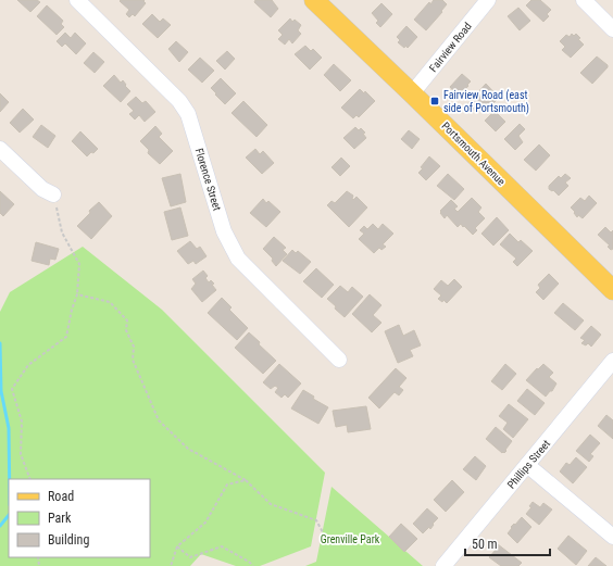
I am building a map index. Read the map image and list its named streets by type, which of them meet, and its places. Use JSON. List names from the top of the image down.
{
  "streets": {
    "main road": ["Portsmouth Avenue"],
    "street": ["Fairview Road", "Florence Street", "Phillips Street"]
  },
  "crossings": [
    ["Fairview Road", "Portsmouth Avenue"]
  ],
  "parks": ["Grenville Park"],
  "places": {
    "transit": ["Fairview Road (east side of Portsmouth)"]
  },
  "legend": ["Road", "Park", "Building"],
  "scale_bar": "50 m"
}
